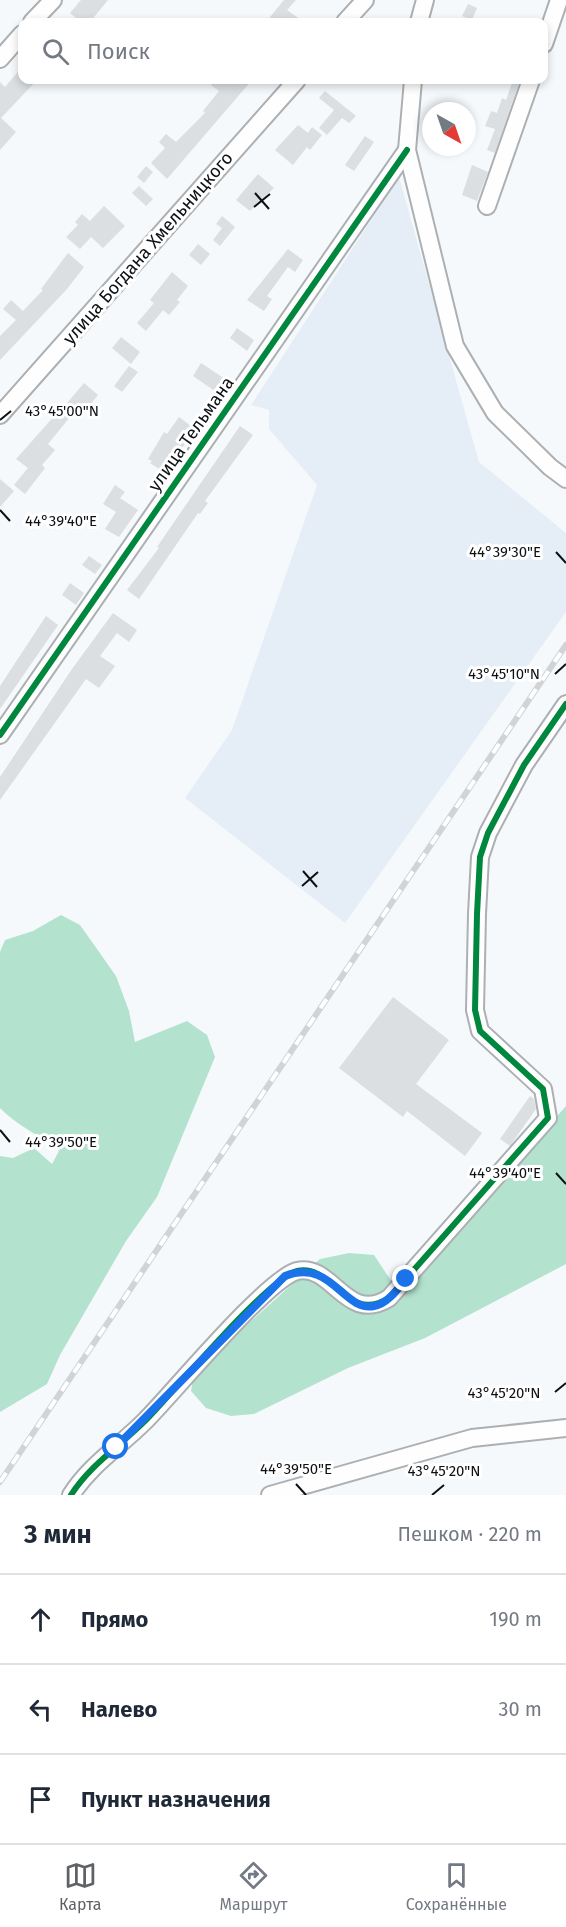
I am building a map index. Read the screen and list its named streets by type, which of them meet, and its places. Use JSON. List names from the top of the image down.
{
  "streets": {
    "street": ["улица Богдана Хмельницкого", "улица Тельмана"]
  },
  "north": "bottom right",
  "page": {
    "search": "Поиск",
    "heading": ["3 мин", "Пешком · 220 m"],
    "list": [
      ["Прямо", "190 m"],
      ["Налево", "30 m"],
      "Пункт назначения"
    ],
    "nav": ["Карта", "Маршрут", "Сохранённые"]
  },
  "coordinates": [
    "43°45'00\"N",
    "44°39'40\"E",
    "44°39'30\"E",
    "43°45'10\"N",
    "44°39'50\"E",
    "43°45'20\"N"
  ]
}
